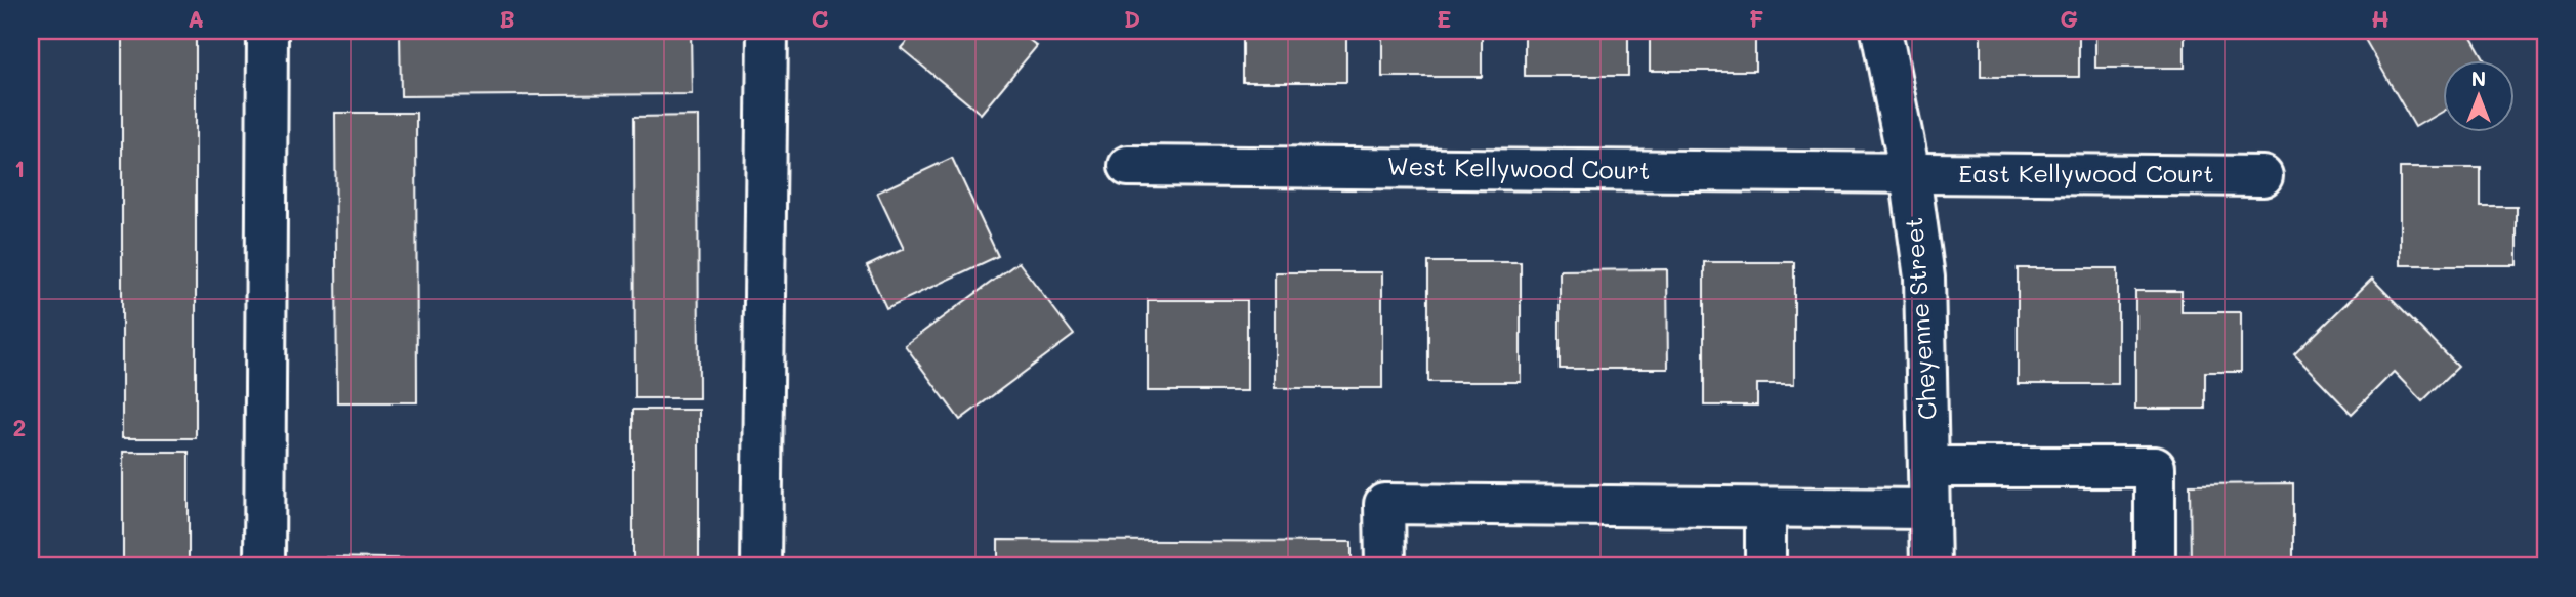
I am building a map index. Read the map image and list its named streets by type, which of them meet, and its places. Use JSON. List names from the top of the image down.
{
  "streets": {
    "street": ["West Kellywood Court", "East Kellywood Court", "Cheyenne Street"]
  },
  "crossings": [
    ["West Kellywood Court", "East Kellywood Court"],
    ["West Kellywood Court", "Cheyenne Street"],
    ["East Kellywood Court", "Cheyenne Street"]
  ],
  "north": "top",
  "grid": {
    "columns": [
      "A",
      "B",
      "C",
      "D",
      "E",
      "F",
      "G",
      "H"
    ],
    "rows": ["1", "2"]
  }
}
